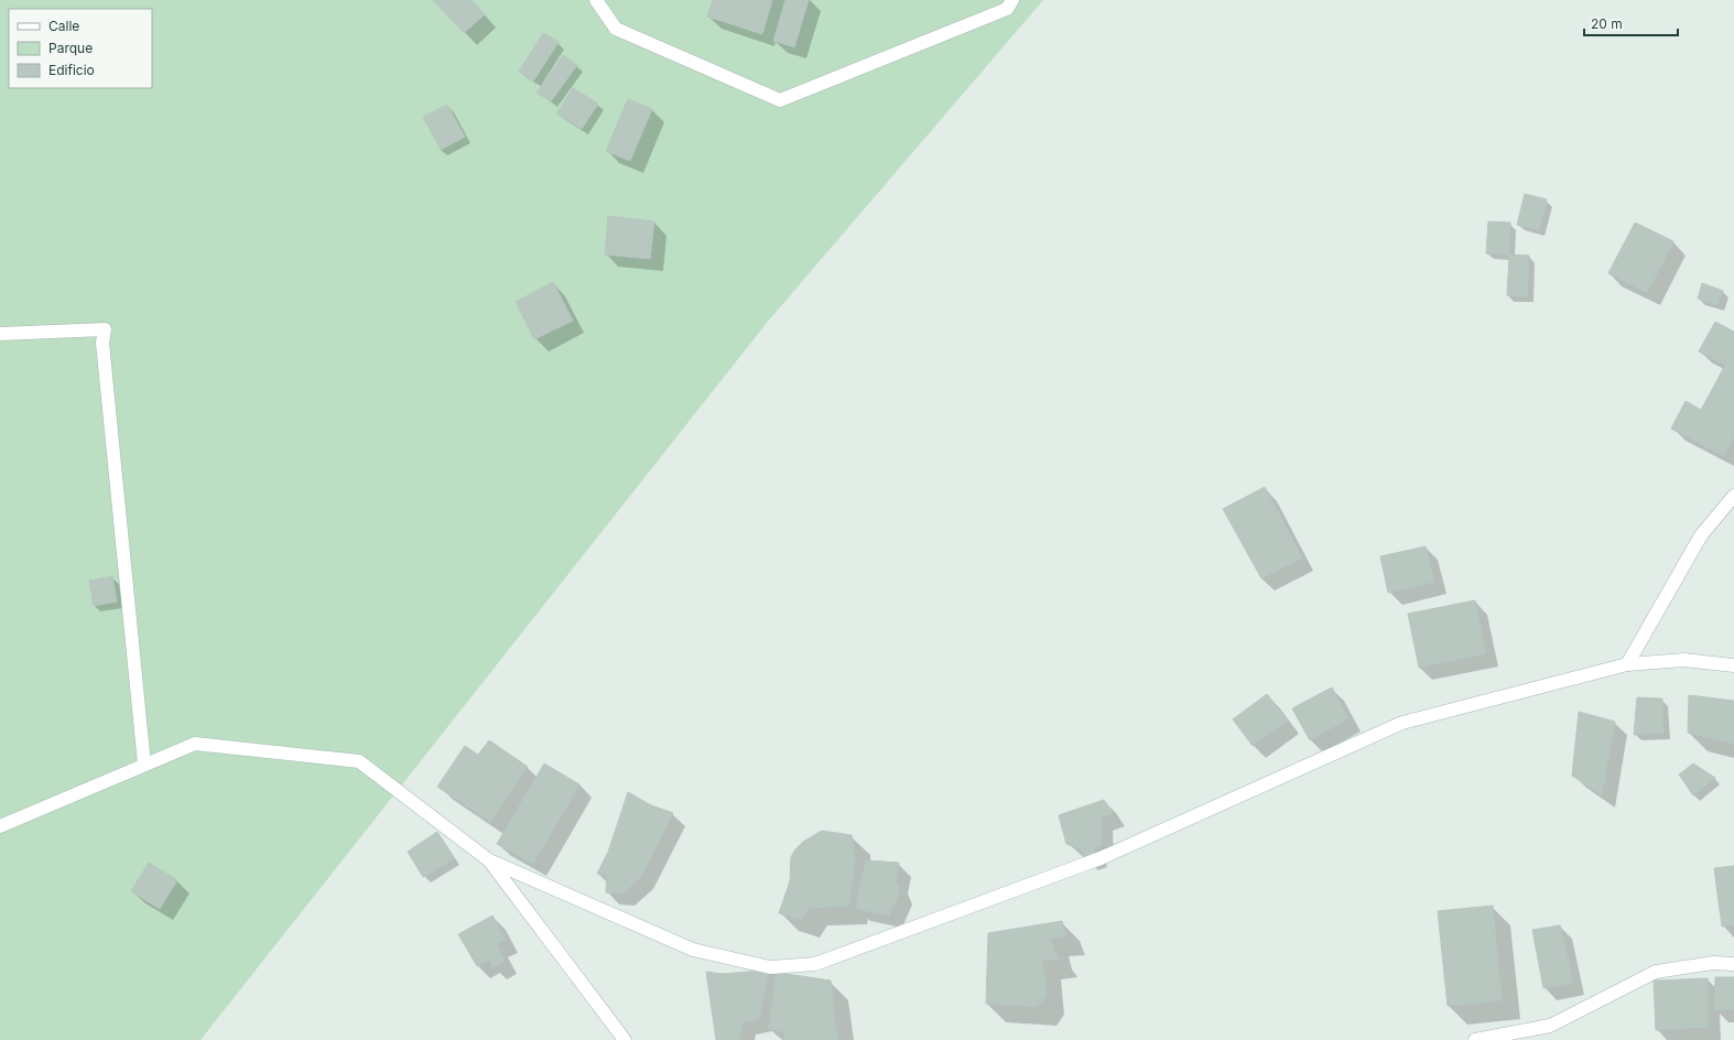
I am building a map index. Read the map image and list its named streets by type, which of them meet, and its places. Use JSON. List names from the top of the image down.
{
  "legend": ["Calle", "Parque", "Edificio"],
  "scale_bar": "20 m"
}
